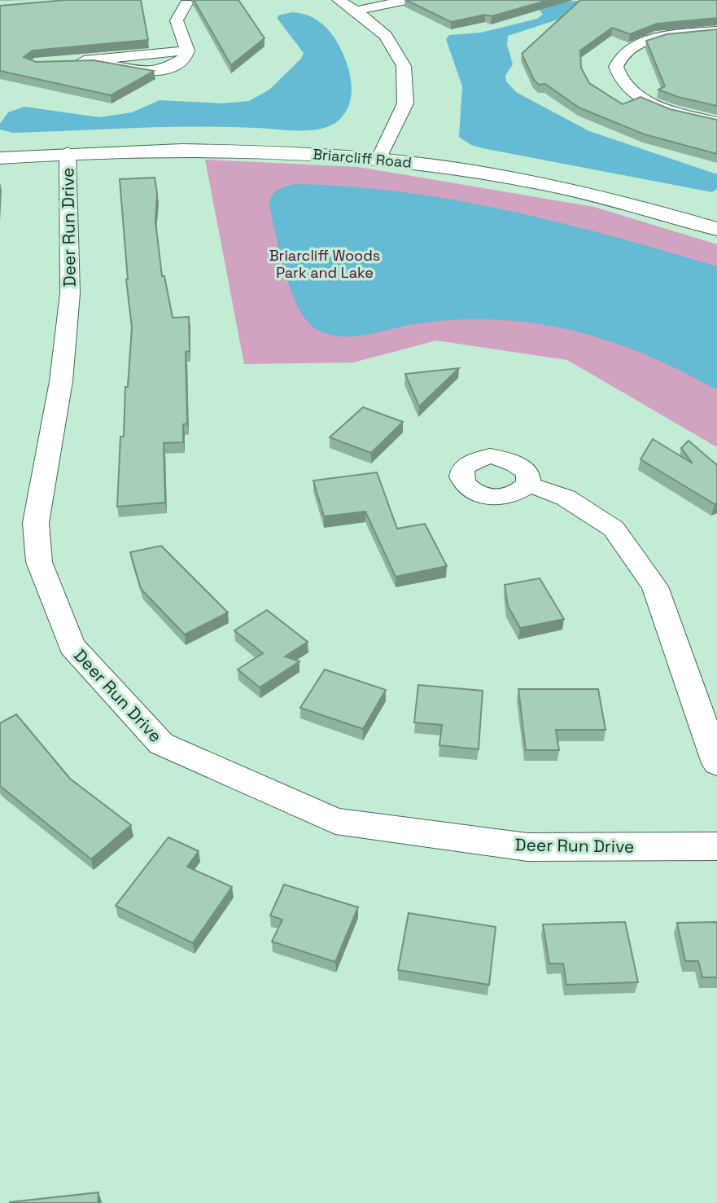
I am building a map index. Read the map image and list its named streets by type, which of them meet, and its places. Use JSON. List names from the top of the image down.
{
  "streets": {
    "street": ["Briarcliff Road", "Deer Run Drive"]
  },
  "crossings": [
    ["Briarcliff Road", "Deer Run Drive"]
  ],
  "parks": ["Briarcliff Woods Park and Lake"]
}
